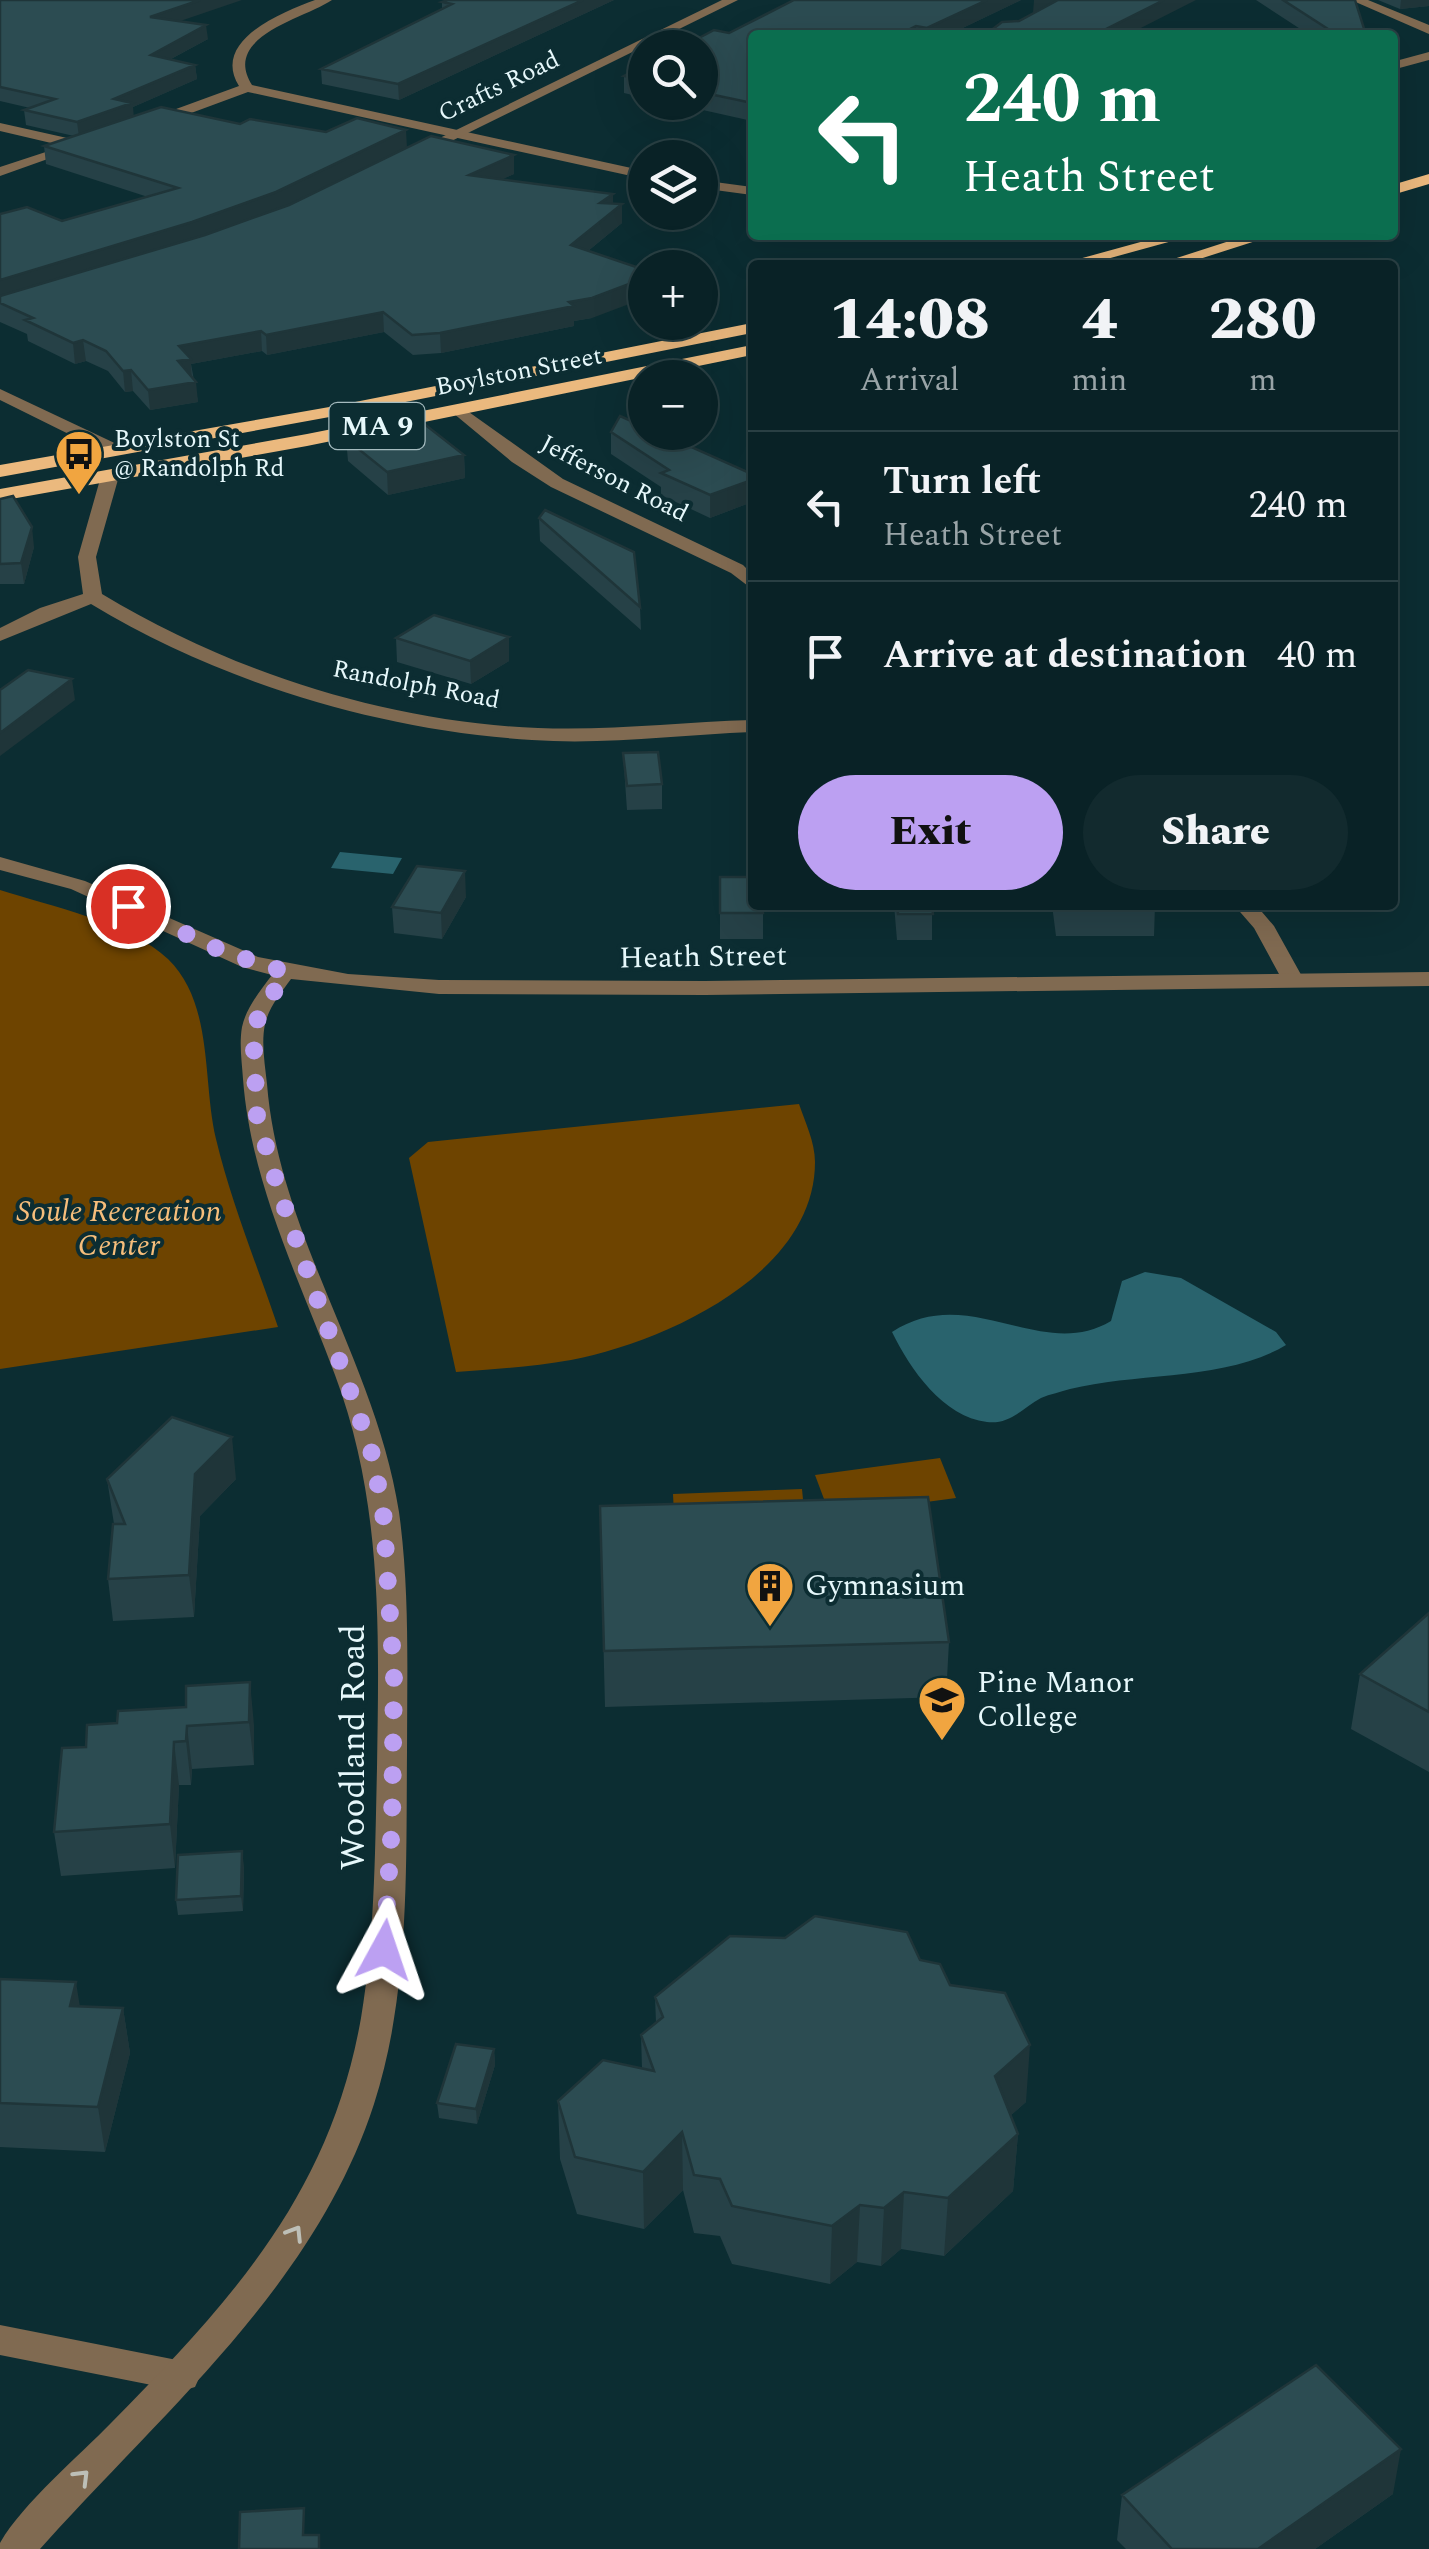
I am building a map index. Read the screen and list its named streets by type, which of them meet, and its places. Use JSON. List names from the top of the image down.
{
  "streets": {
    "highway": ["Boylston Street", "MA 9"],
    "street": [
      "Crafts Road",
      "Jefferson Road",
      "Randolph Road",
      "Heath Street",
      "Woodland Road"
    ]
  },
  "crossings": [
    ["Boylston Street", "Jefferson Road"],
    ["Heath Street", "Woodland Road"]
  ],
  "one_way": ["Woodland Road"],
  "parks": ["Soule Recreation Center"],
  "places": {
    "bus stop": ["Boylston St @ Randolph Rd"],
    "building": ["Gymnasium"],
    "school or university": ["Pine Manor College"]
  },
  "page": {
    "map_buttons": ["+", "−"],
    "turn": ["240 m", "Heath Street"],
    "eta": [
      "14:08",
      "Arrival",
      "4",
      "min",
      "280",
      "m"
    ],
    "list": [
      {
        "name": "Turn left",
        "note": "Heath Street",
        "value": "240 m"
      },
      {
        "name": "Arrive at destination",
        "value": "40 m"
      }
    ],
    "buttons": ["Exit", "Share"]
  }
}
